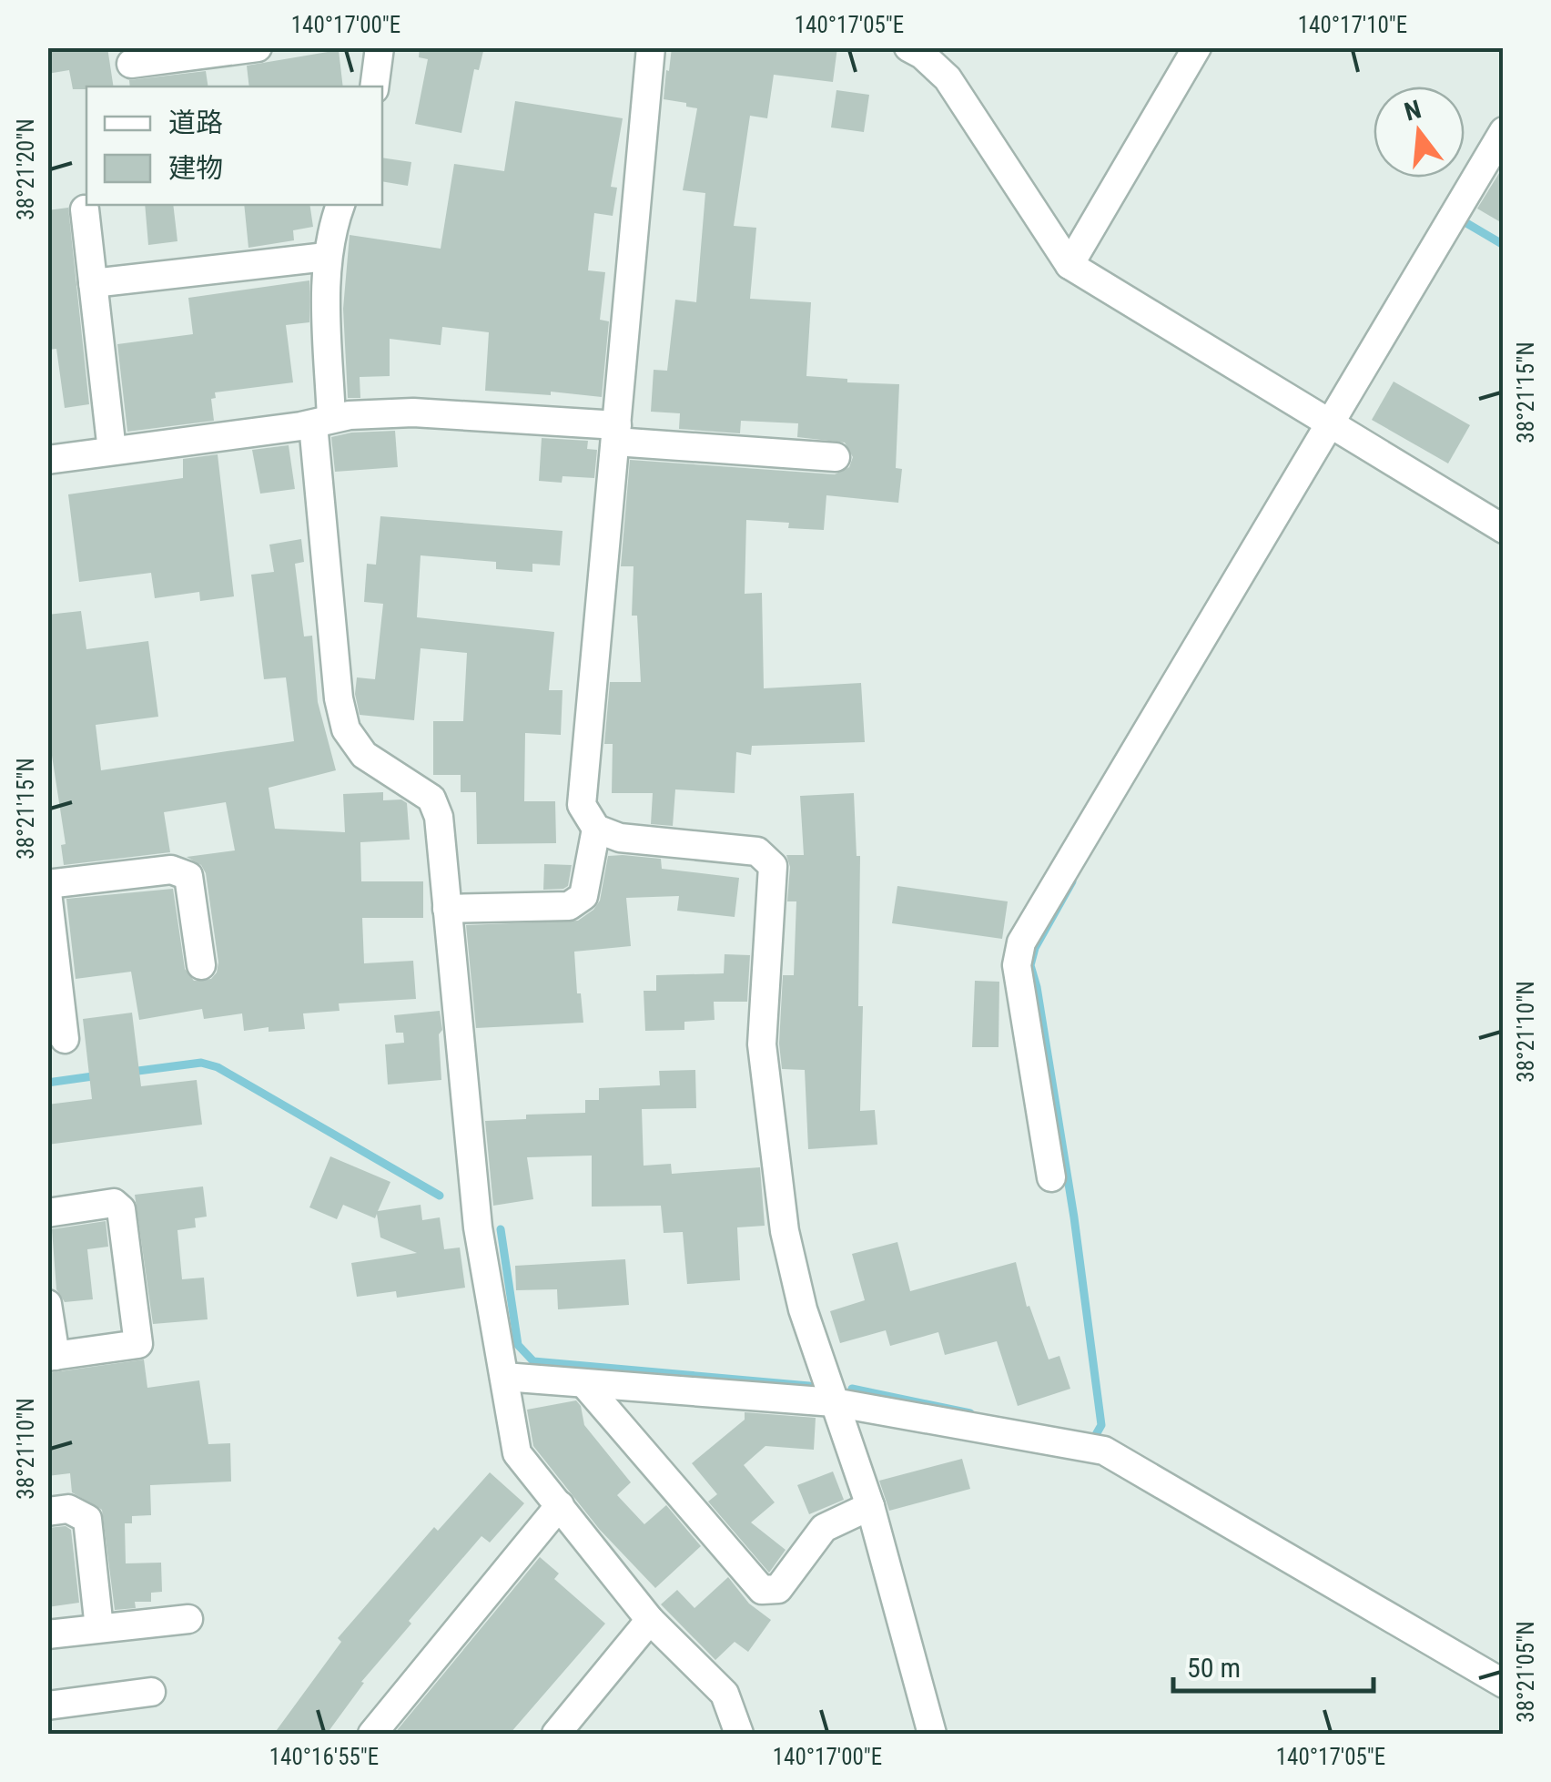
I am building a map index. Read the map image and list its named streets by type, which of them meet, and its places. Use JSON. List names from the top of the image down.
{
  "legend": ["道路", "建物"],
  "scale_bar": "50 m",
  "north": "top",
  "coordinates": [
    "140°17'00\"E",
    "140°17'05\"E",
    "140°17'10\"E",
    "38°21'20\"N",
    "38°21'15\"N",
    "38°21'10\"N",
    "38°21'05\"N",
    "140°16'55\"E"
  ]
}
